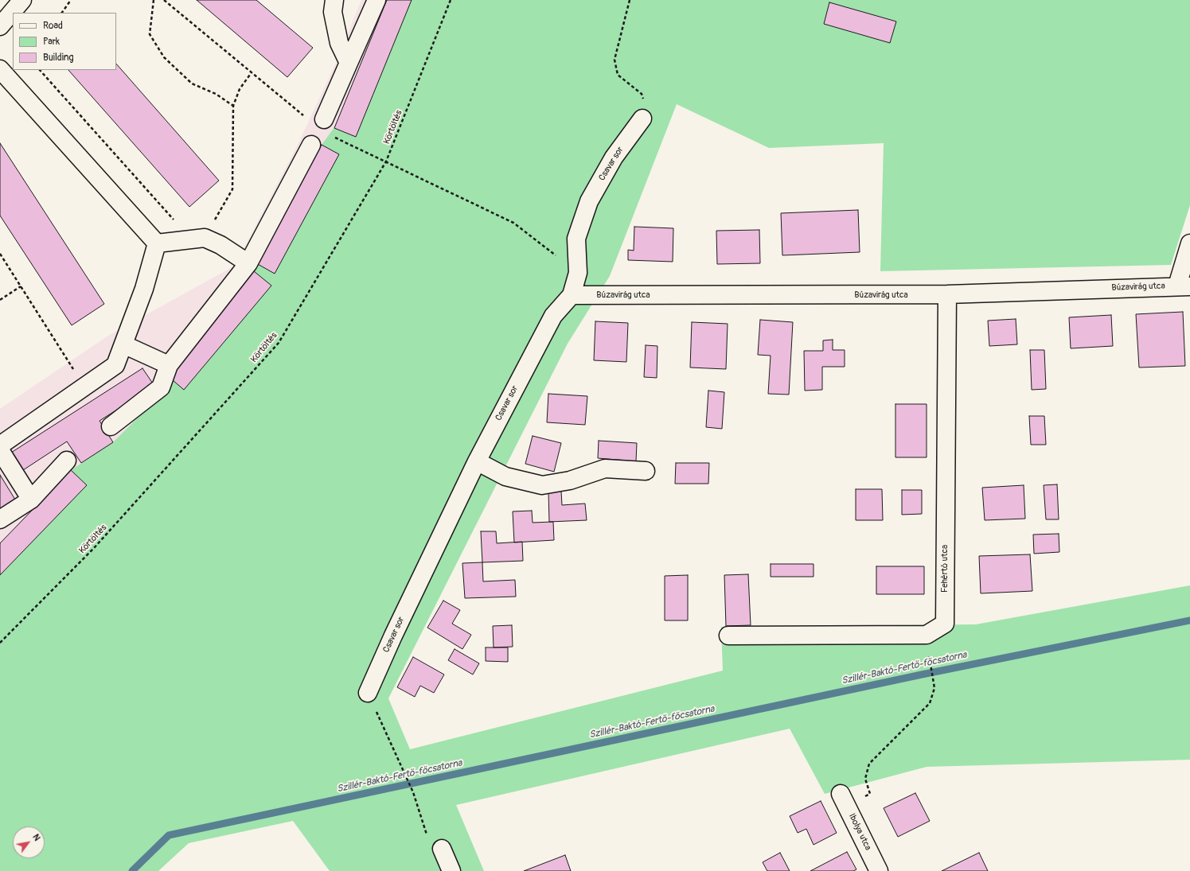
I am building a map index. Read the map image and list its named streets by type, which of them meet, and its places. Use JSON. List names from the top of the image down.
{
  "streets": {
    "street": [
      "Csavar sor",
      "Búzavirág utca",
      "Fehértó utca",
      "Ibolya utca"
    ],
    "path": ["Körtöltés"]
  },
  "crossings": [
    ["Csavar sor", "Búzavirág utca"],
    ["Búzavirág utca", "Fehértó utca"]
  ],
  "water": ["Szillér-Baktó-Fertő-főcsatorna"],
  "legend": ["Road", "Park", "Building"],
  "north": "top right"
}
